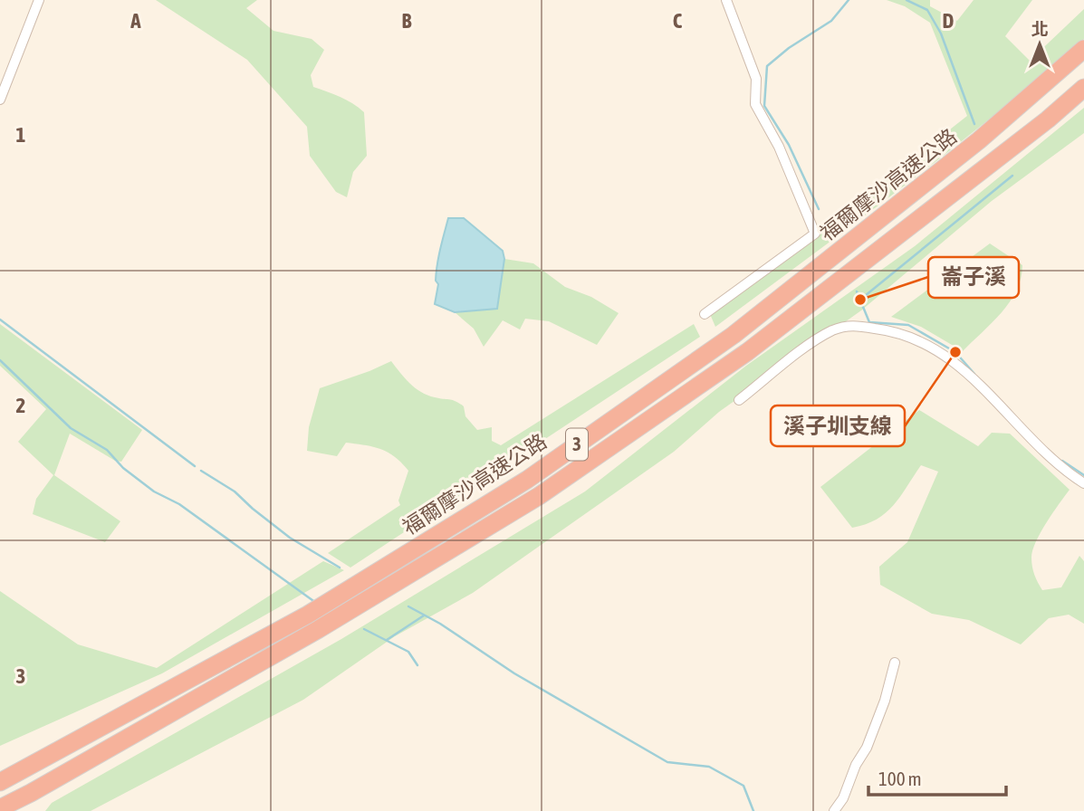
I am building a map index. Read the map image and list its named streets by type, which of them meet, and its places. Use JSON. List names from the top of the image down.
{
  "streets": {
    "highway": ["福爾摩沙高速公路", "3"]
  },
  "places": ["崙子溪", "溪子圳支線"],
  "scale_bar": "100 m",
  "north": "top",
  "grid": {
    "columns": [
      "A",
      "B",
      "C",
      "D"
    ],
    "rows": ["1", "2", "3"]
  }
}
